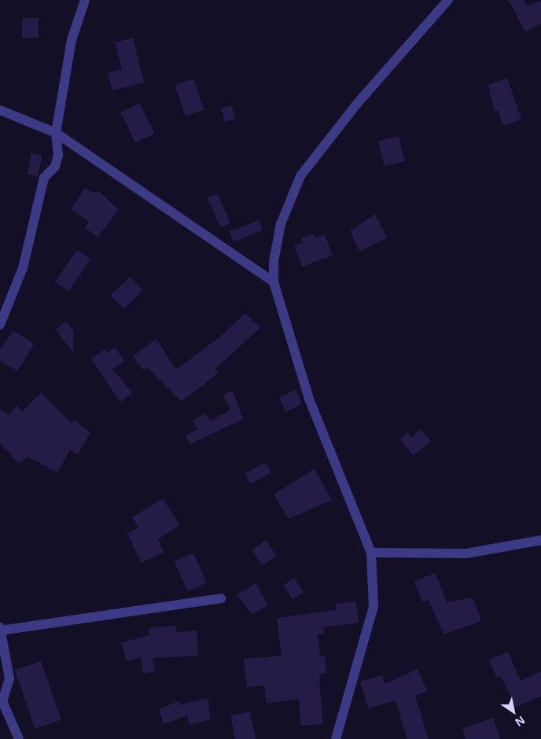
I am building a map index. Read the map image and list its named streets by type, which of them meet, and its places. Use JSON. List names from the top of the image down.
{
  "north": "bottom right"
}
